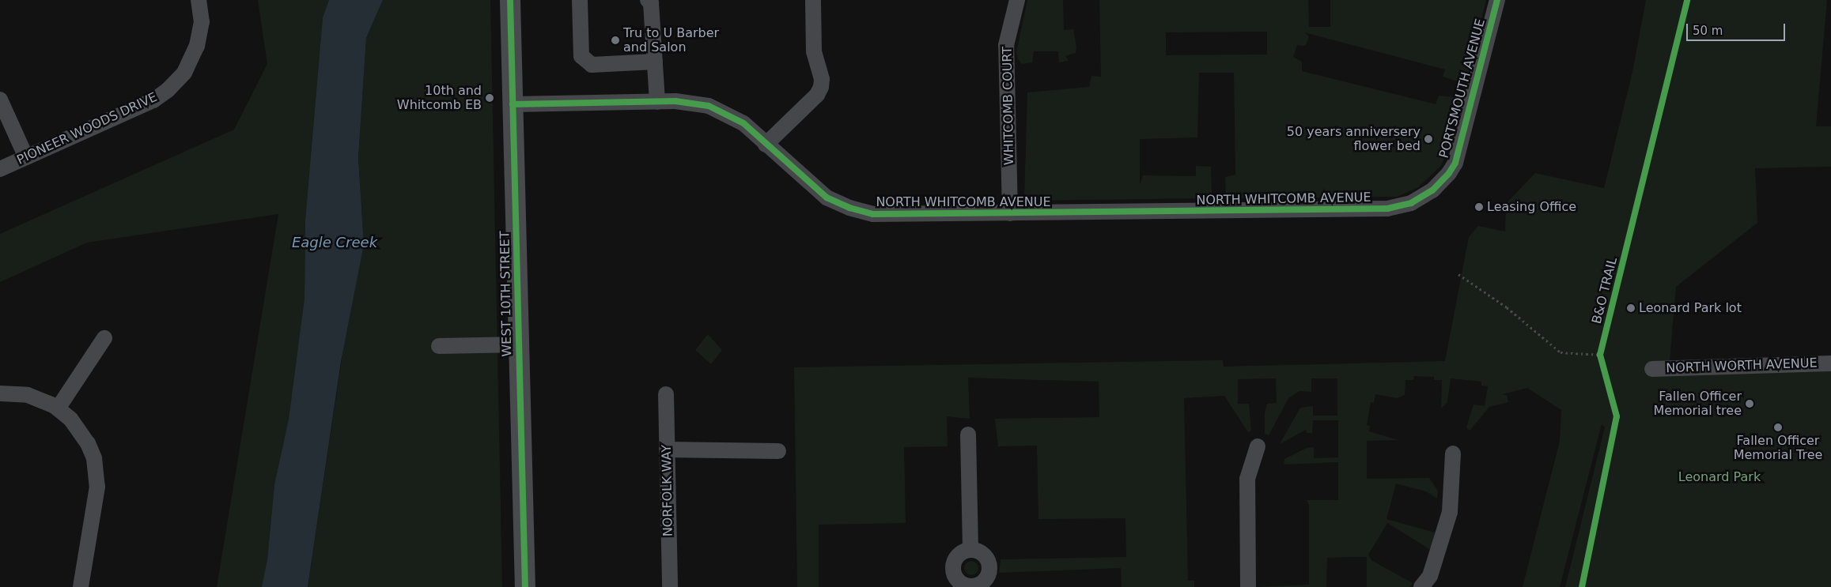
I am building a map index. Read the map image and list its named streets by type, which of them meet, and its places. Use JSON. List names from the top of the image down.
{
  "streets": {
    "main road": ["WEST 10TH STREET"],
    "street": [
      "PORTSMOUTH AVENUE",
      "WHITCOMB COURT",
      "PIONEER WOODS DRIVE",
      "NORTH WHITCOMB AVENUE",
      "NORTH WORTH AVENUE",
      "NORFOLK WAY"
    ],
    "cycle path": ["B&O TRAIL"]
  },
  "crossings": [
    ["PORTSMOUTH AVENUE", "NORTH WHITCOMB AVENUE"],
    ["WHITCOMB COURT", "NORTH WHITCOMB AVENUE"],
    ["NORTH WHITCOMB AVENUE", "WEST 10TH STREET"]
  ],
  "water": ["Eagle Creek"],
  "parks": ["Leonard Park"],
  "places": [
    "Tru to U Barber and Salon",
    "10th and Whitcomb EB",
    "50 years anniversery flower bed",
    "Leasing Office",
    "Leonard Park lot",
    "Fallen Officer Memorial tree",
    "Fallen Officer Memorial Tree"
  ],
  "scale_bar": "50 m"
}
